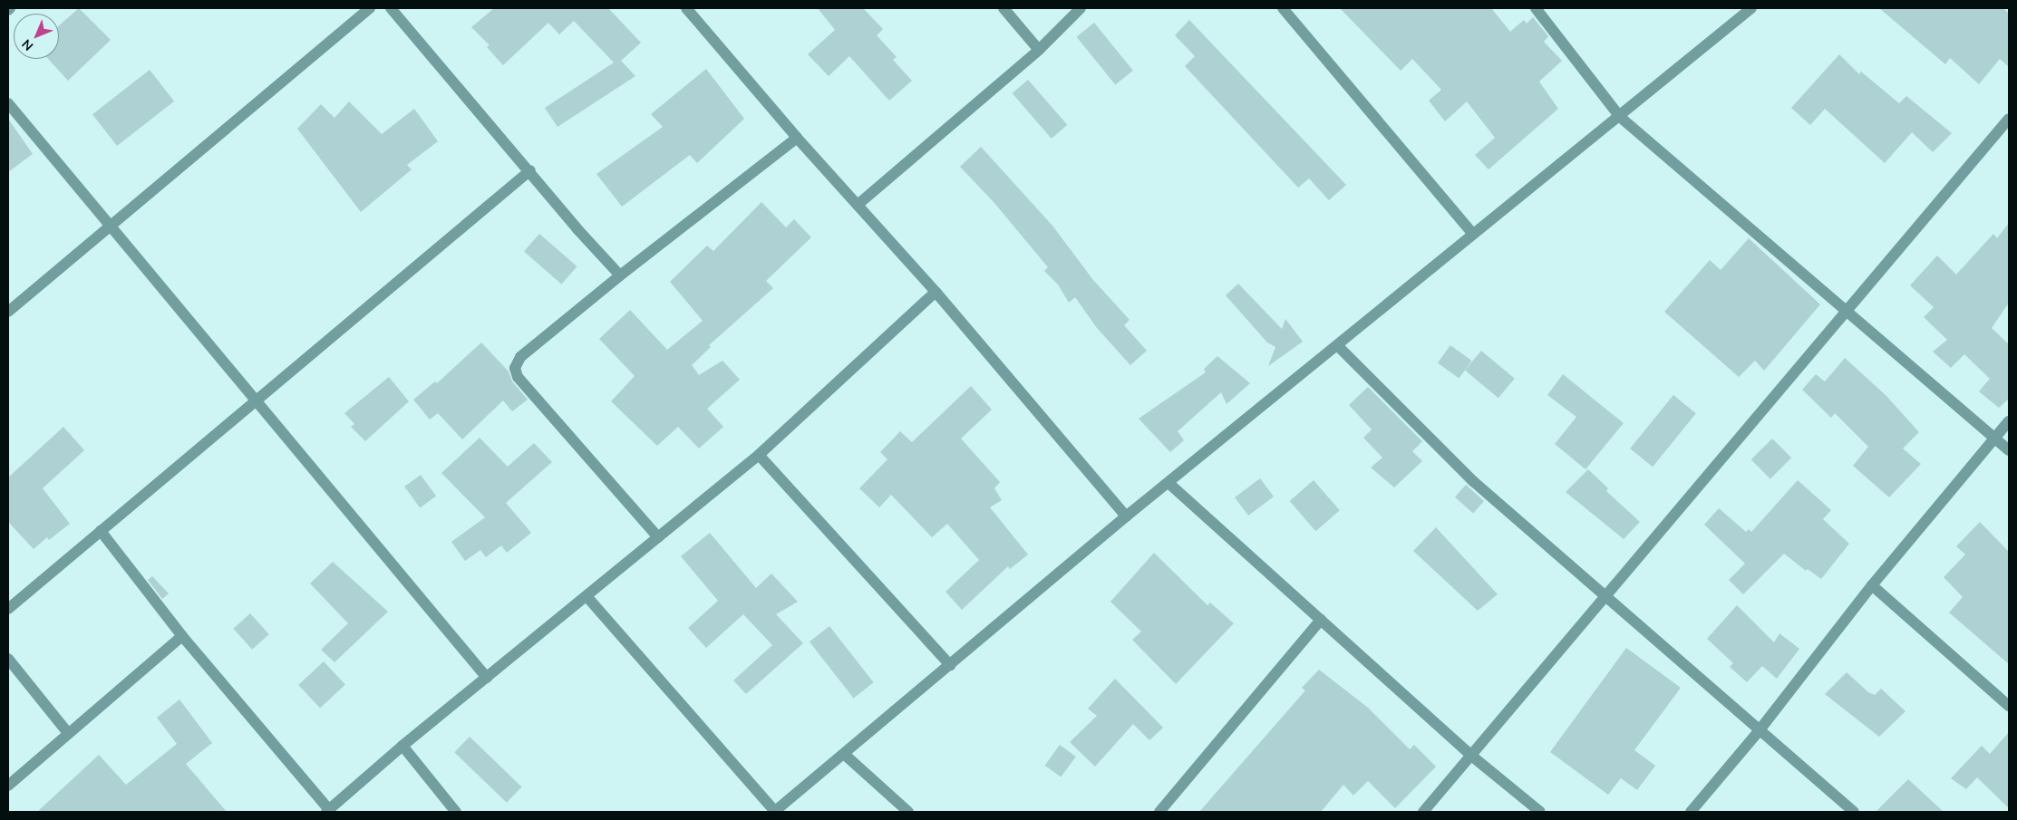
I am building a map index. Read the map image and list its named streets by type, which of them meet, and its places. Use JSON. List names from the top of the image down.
{
  "north": "bottom left"
}
